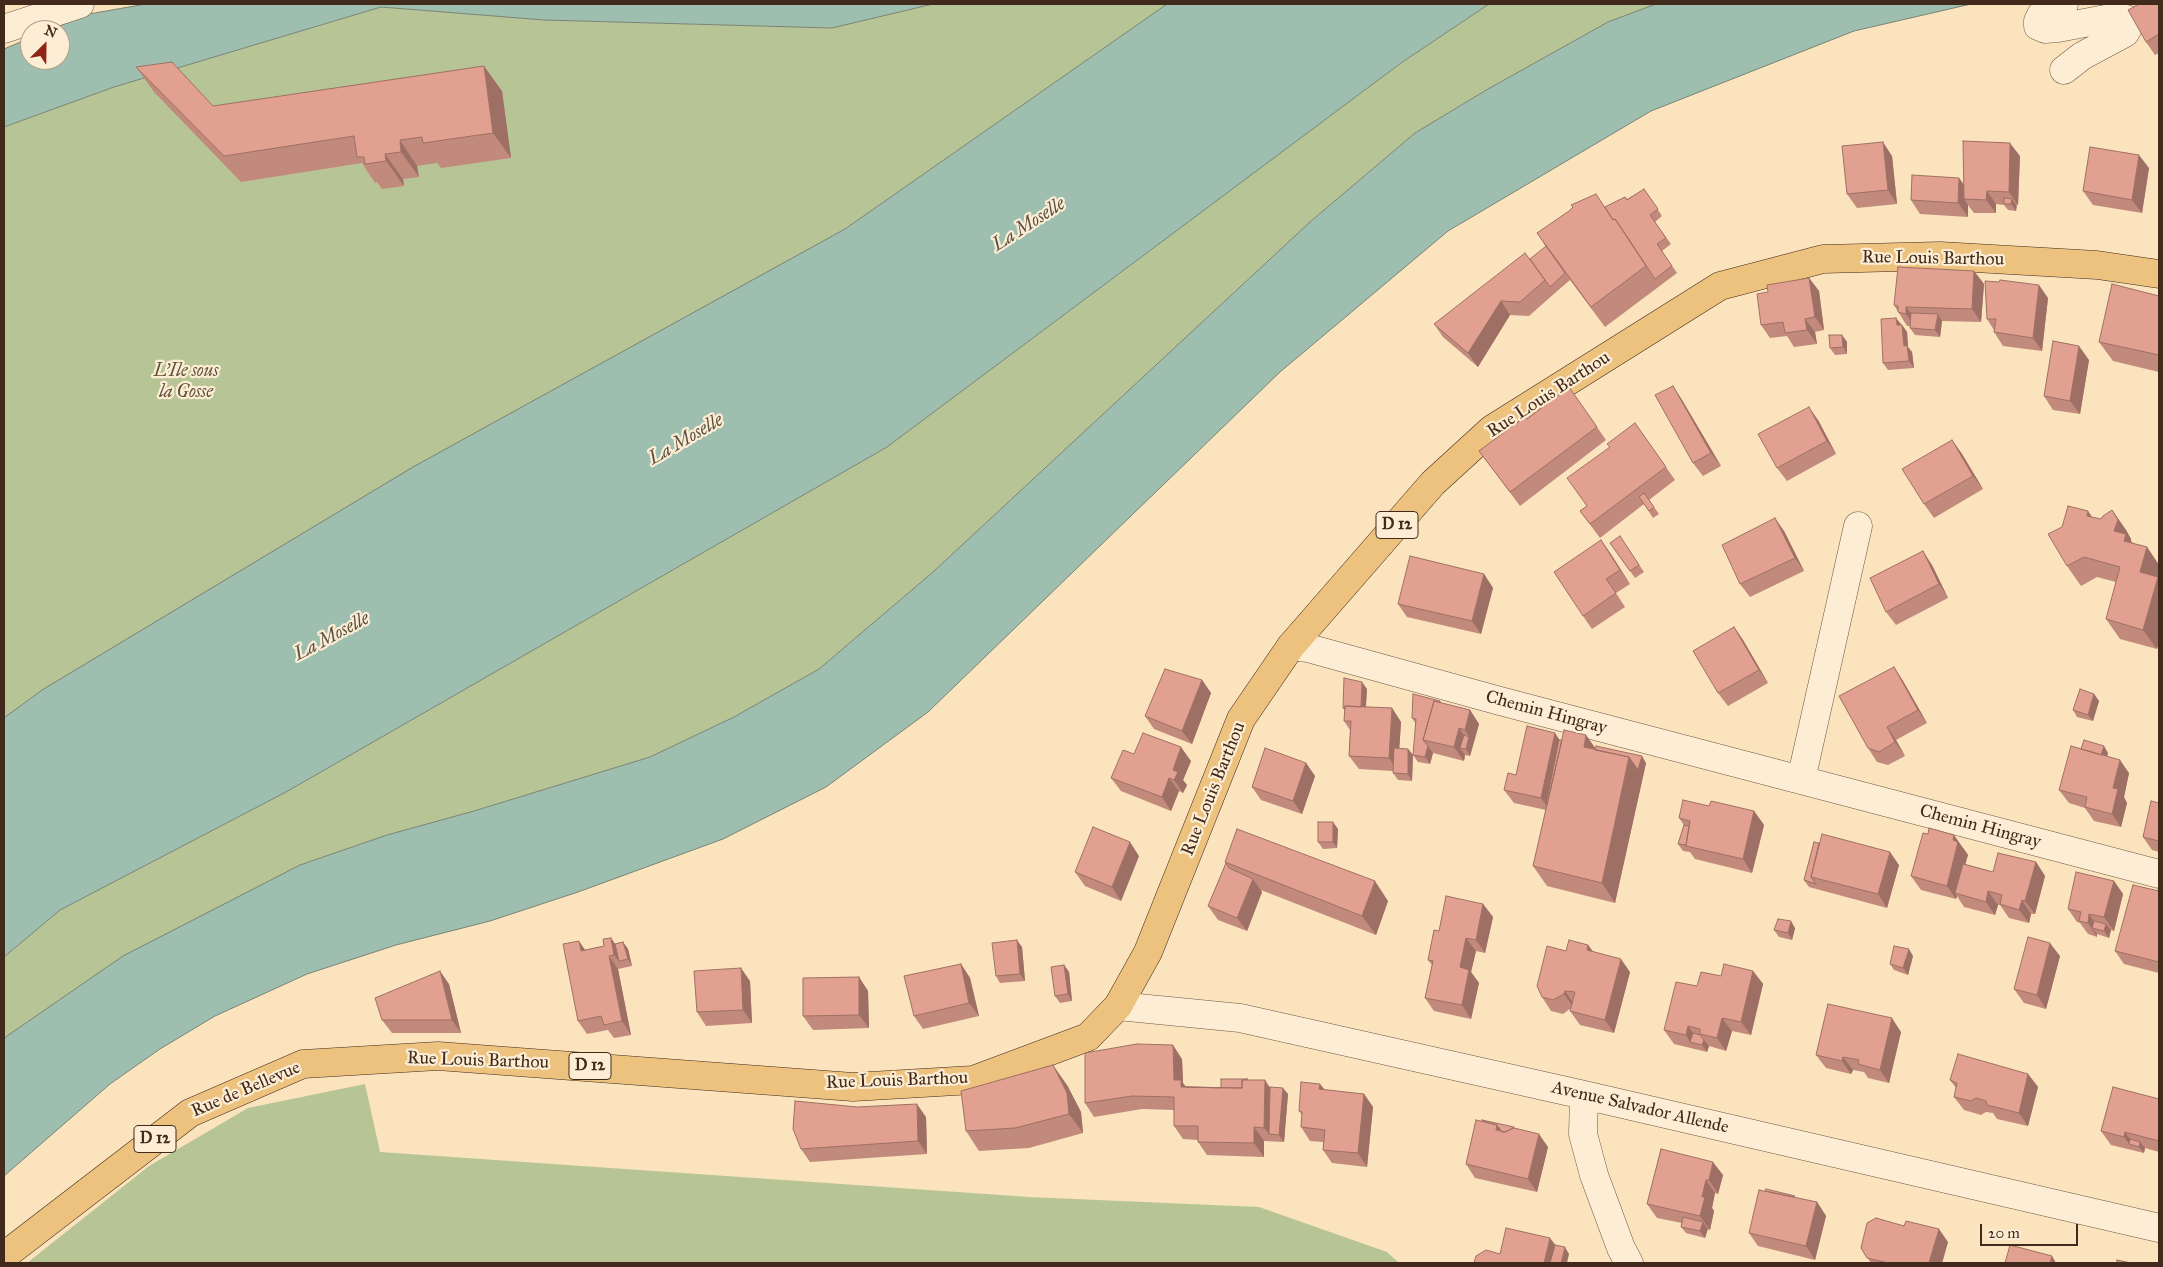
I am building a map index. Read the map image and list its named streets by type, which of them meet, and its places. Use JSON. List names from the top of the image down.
{
  "streets": {
    "main road": ["Rue Louis Barthou", "D 12", "Rue de Bellevue"],
    "street": ["Chemin Hingray", "Avenue Salvador Allende"]
  },
  "crossings": [
    ["Rue Louis Barthou", "Chemin Hingray"],
    ["Rue Louis Barthou", "Rue de Bellevue"],
    ["Rue Louis Barthou", "Avenue Salvador Allende"]
  ],
  "water": ["La Moselle"],
  "parks": ["L'Ile sous la Gosse"],
  "scale_bar": "20 m",
  "north": "top right"
}
